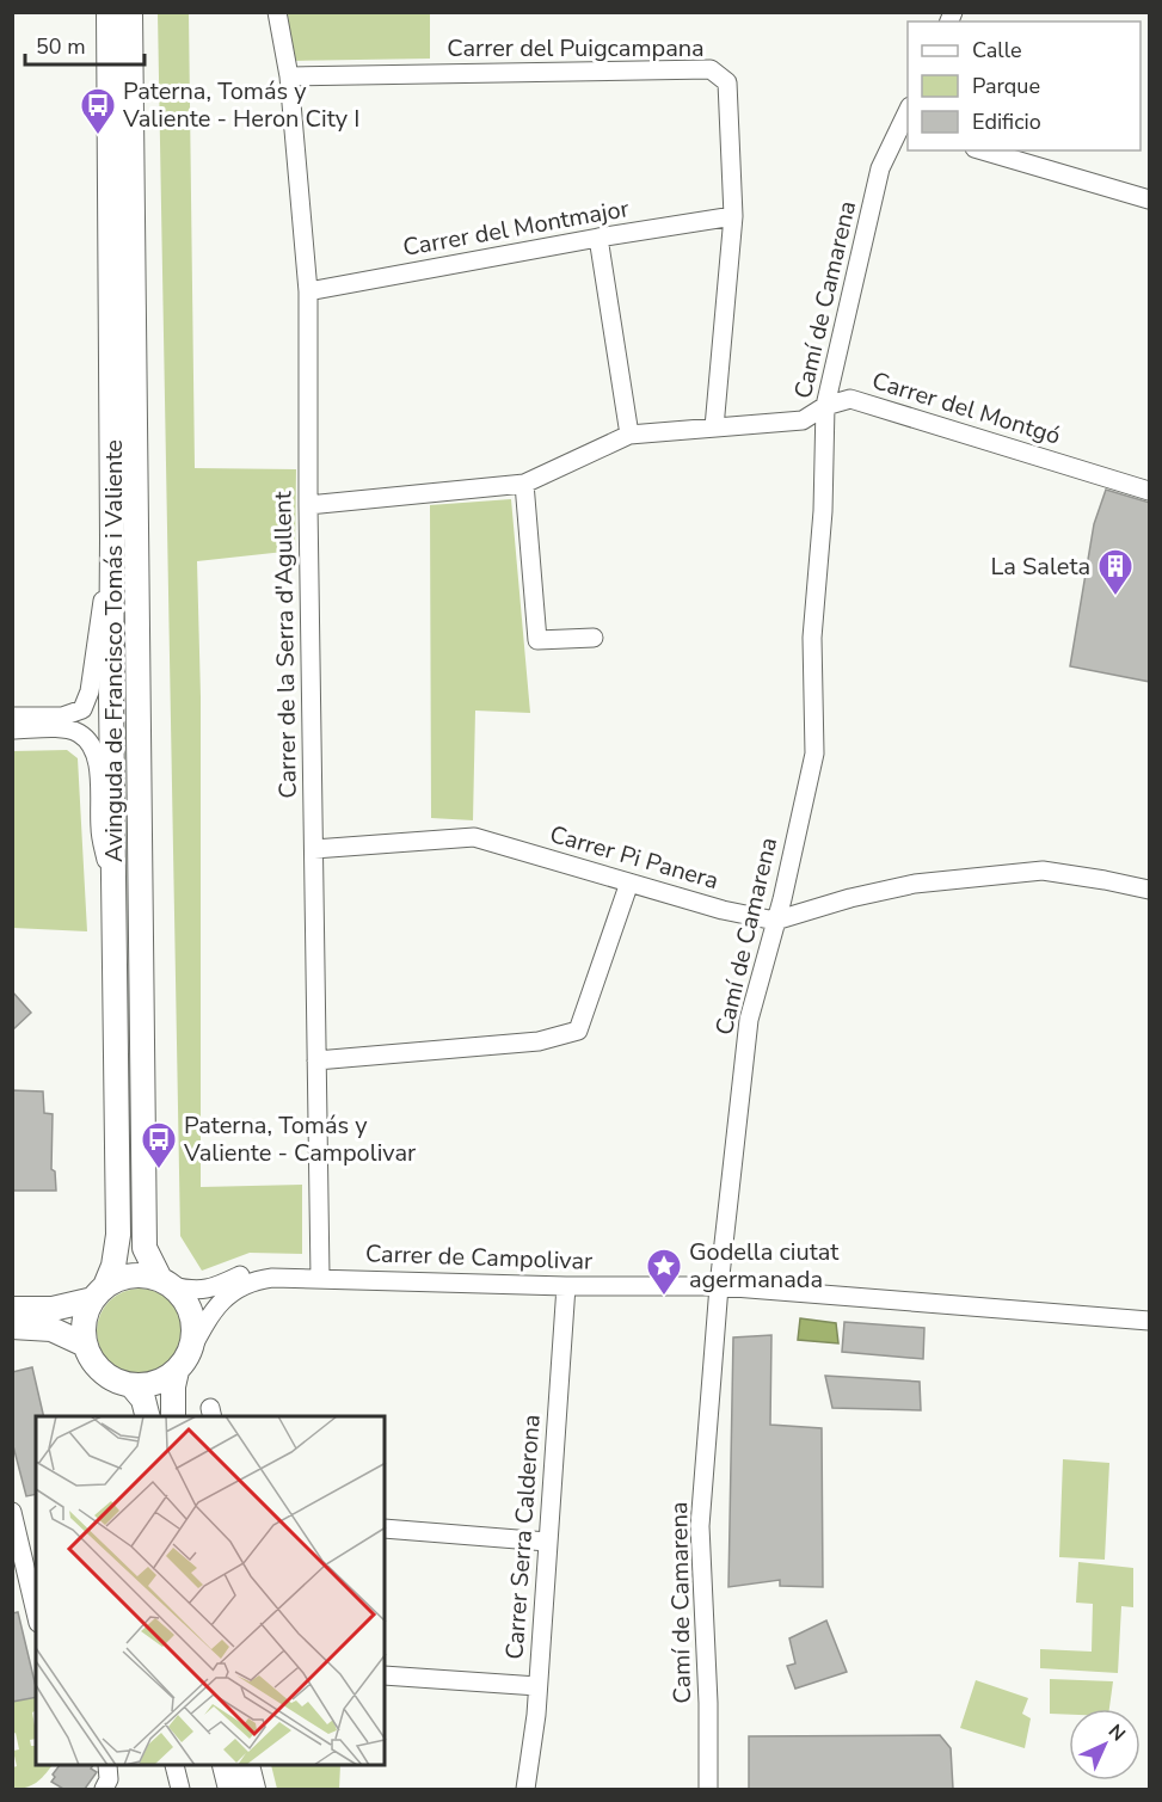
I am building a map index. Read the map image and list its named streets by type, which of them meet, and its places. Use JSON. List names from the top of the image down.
{
  "streets": {
    "main road": ["Avinguda de Francisco Tomás i Valiente"],
    "street": [
      "Carrer del Puigcampana",
      "Carrer del Montmajor",
      "Camí de Camarena",
      "Carrer del Montgó",
      "Carrer de la Serra d'Agullent",
      "Carrer Pi Panera",
      "Carrer de Campolivar",
      "Carrer Serra Calderona"
    ]
  },
  "crossings": [
    ["Carrer del Puigcampana", "Carrer del Montmajor"],
    ["Carrer del Puigcampana", "Carrer del Montgó"],
    ["Carrer del Puigcampana", "Carrer de la Serra d'Agullent"],
    ["Carrer del Montmajor", "Carrer de la Serra d'Agullent"],
    ["Camí de Camarena", "Carrer del Montgó"],
    ["Camí de Camarena", "Carrer Pi Panera"],
    ["Camí de Camarena", "Carrer de Campolivar"],
    ["Carrer del Montgó", "Carrer de la Serra d'Agullent"],
    ["Carrer de la Serra d'Agullent", "Carrer Pi Panera"],
    ["Carrer de la Serra d'Agullent", "Carrer de Campolivar"],
    ["Avinguda de Francisco Tomás i Valiente", "Carrer de Campolivar"],
    ["Carrer de Campolivar", "Carrer Serra Calderona"]
  ],
  "places": {
    "bus stop": ["Paterna, Tomás y Valiente - Heron City I", "Paterna, Tomás y Valiente - Campolivar"],
    "building": ["La Saleta"],
    "place": ["Godella ciutat agermanada"]
  },
  "legend": ["Calle", "Parque", "Edificio"],
  "scale_bar": "50 m",
  "north": "top right"
}
